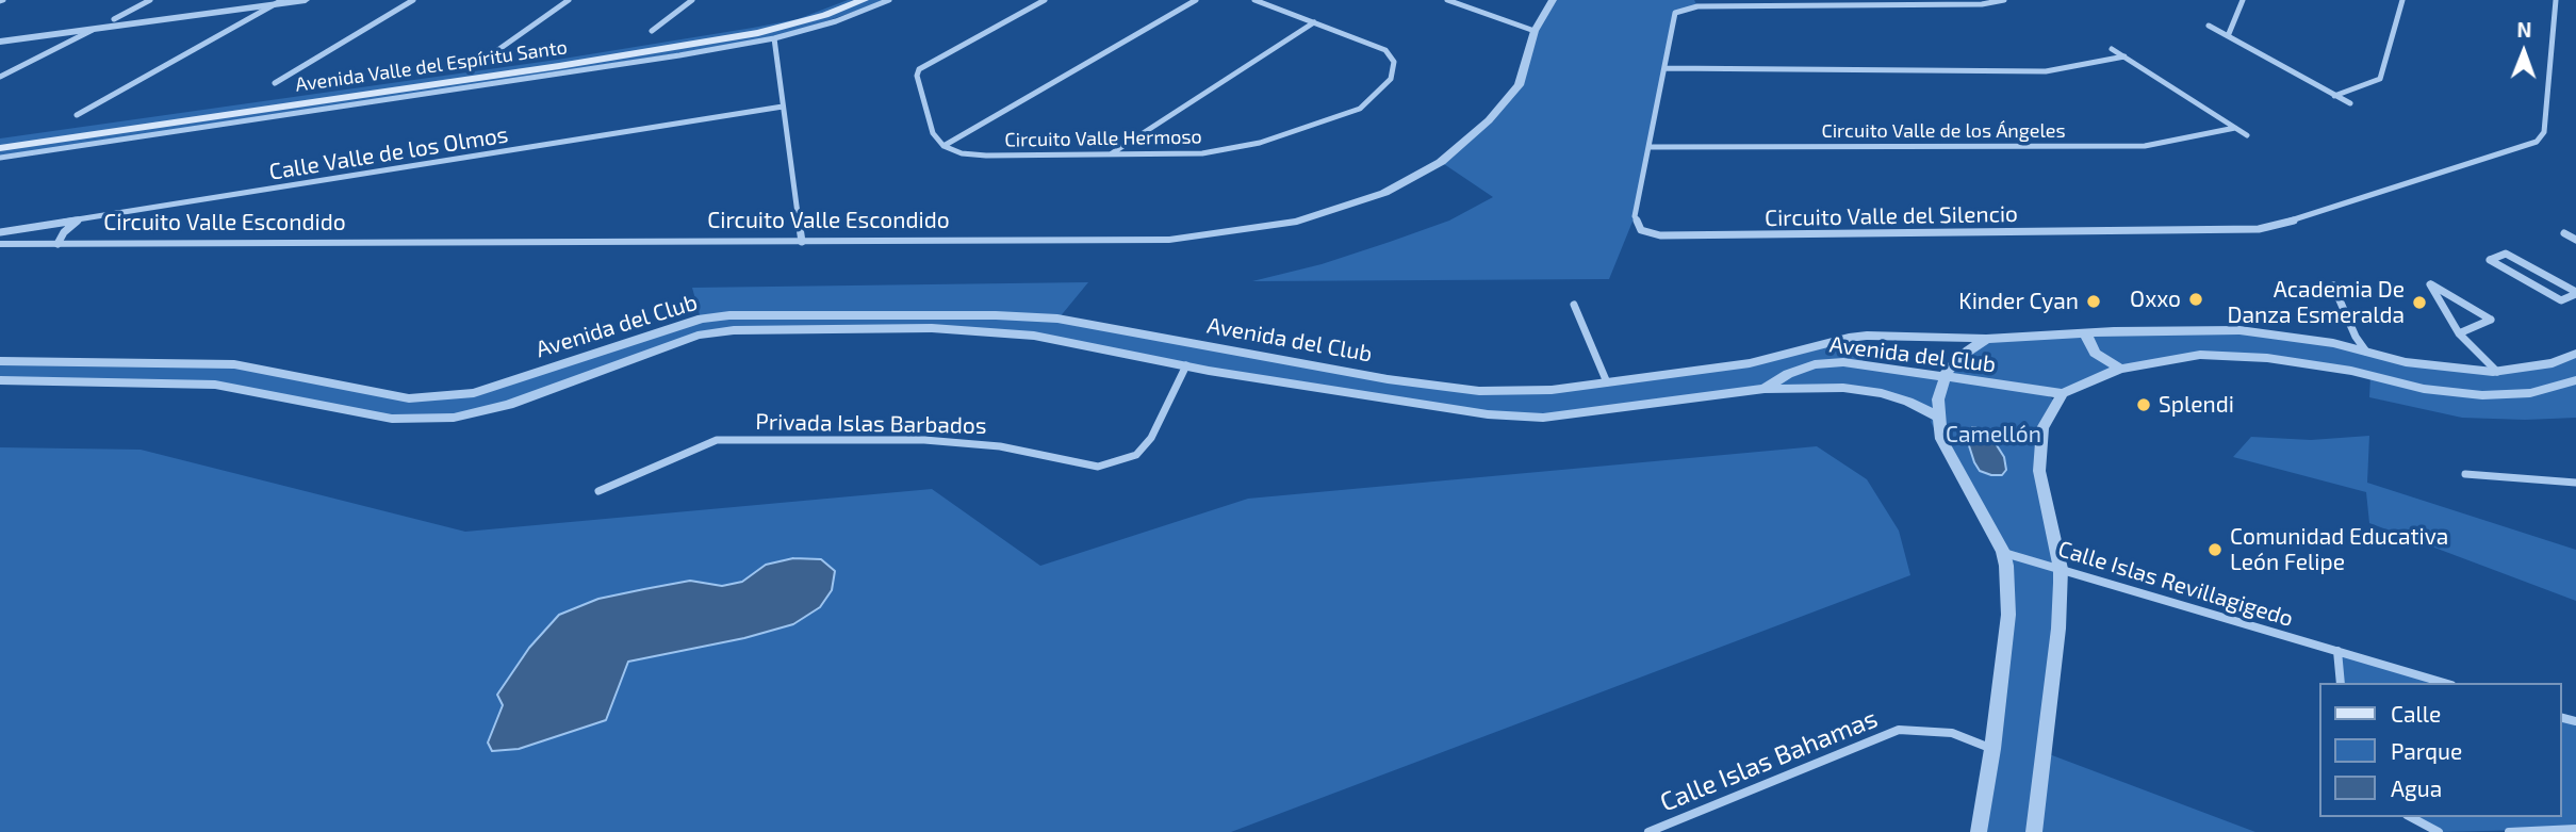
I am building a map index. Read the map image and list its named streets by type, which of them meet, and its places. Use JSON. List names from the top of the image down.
{
  "streets": {
    "main road": ["Avenida Valle del Espíritu Santo"],
    "street": [
      "Circuito Valle de los Ángeles",
      "Circuito Valle Hermoso",
      "Calle Valle de los Olmos",
      "Circuito Valle del Silencio",
      "Circuito Valle Escondido",
      "Avenida del Club",
      "Privada Islas Barbados",
      "Calle Islas Revillagigedo",
      "Calle Islas Bahamas"
    ]
  },
  "crossings": [
    ["Circuito Valle de los Ángeles", "Circuito Valle del Silencio"],
    ["Avenida del Club", "Privada Islas Barbados"]
  ],
  "parks": ["Camellón"],
  "places": [
    "Oxxo",
    "Kinder Cyan",
    "Academia De Danza Esmeralda",
    "Splendi",
    "Comunidad Educativa León Felipe"
  ],
  "legend": ["Calle", "Parque", "Agua"],
  "north": "top"
}
